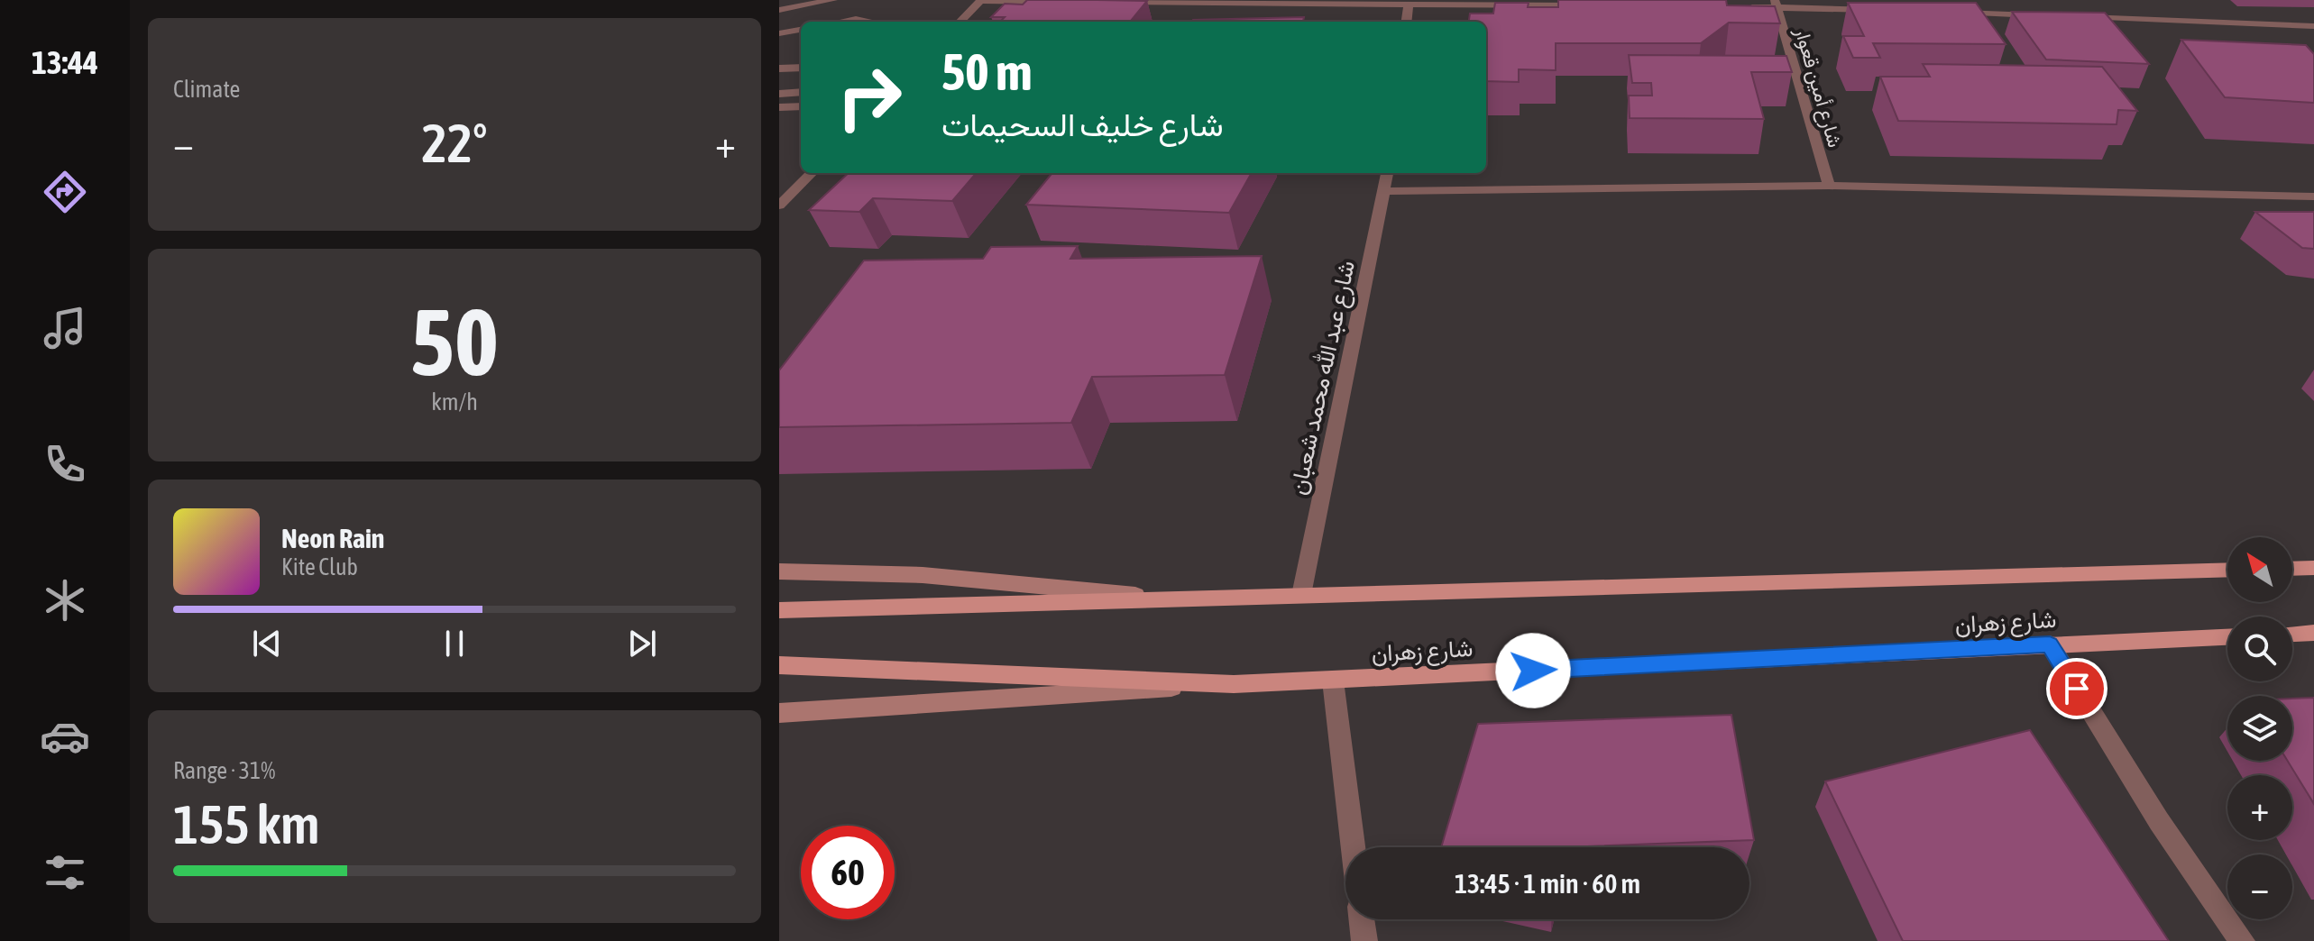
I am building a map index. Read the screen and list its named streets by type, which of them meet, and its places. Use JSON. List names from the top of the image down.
{
  "streets": {
    "main road": ["شارع زهران"],
    "street": ["شارع أمين قعوار", "شارع عبد الله محمد شعبان"]
  },
  "crossings": [
    ["شارع عبد الله محمد شعبان", "شارع زهران"]
  ],
  "north": "top left",
  "page": {
    "tabs": "13:44",
    "tile": [
      "Climate",
      ["50", "km/h"],
      ["Range · 31%", "155 km"]
    ],
    "turn": ["50 m", "شارع خليف السحيمات"],
    "heat": ["−", "22°", "+"],
    "song": ["Neon Rain", "Kite Club"],
    "map_buttons": ["+", "−"],
    "limit": "60",
    "trip": "13:45 · 1 min · 60 m"
  }
}
